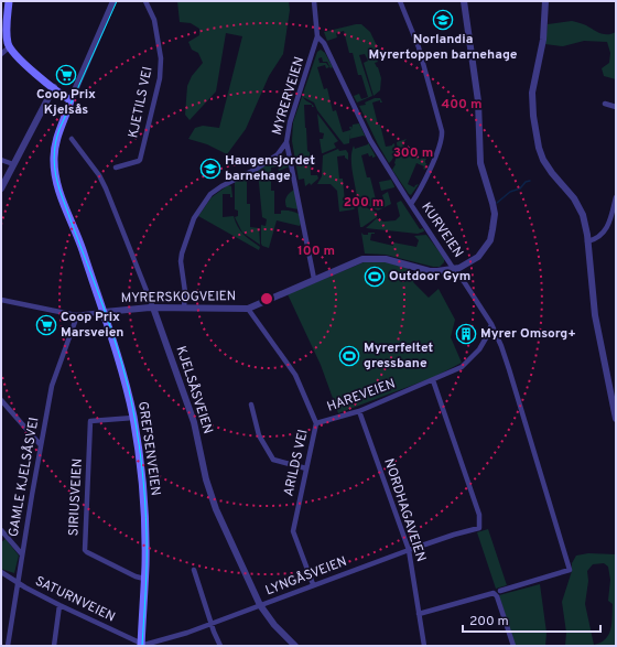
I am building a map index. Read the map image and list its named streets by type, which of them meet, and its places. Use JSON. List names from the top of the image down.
{
  "streets": {
    "main road": ["GREFSENVEIEN"],
    "street": [
      "MYRERVEIEN",
      "KJETILS VEI",
      "KURVEIEN",
      "MYRERSKOGVEIEN",
      "KJELSÅSVEIEN",
      "HAREVEIEN",
      "ARILDS VEI",
      "GAMLE KJELSÅSVEI",
      "SIRIUSVEIEN",
      "NORDHAGAVEIEN",
      "LYNGÅSVEIEN",
      "SATURNVEIEN"
    ]
  },
  "crossings": [
    ["MYRERVEIEN", "KURVEIEN"],
    ["MYRERVEIEN", "MYRERSKOGVEIEN"],
    ["KURVEIEN", "MYRERSKOGVEIEN"],
    ["KURVEIEN", "HAREVEIEN"],
    ["MYRERSKOGVEIEN", "KJELSÅSVEIEN"],
    ["MYRERSKOGVEIEN", "GREFSENVEIEN"],
    ["MYRERSKOGVEIEN", "ARILDS VEI"],
    ["KJELSÅSVEIEN", "LYNGÅSVEIEN"],
    ["HAREVEIEN", "ARILDS VEI"],
    ["HAREVEIEN", "NORDHAGAVEIEN"],
    ["HAREVEIEN", "LYNGÅSVEIEN"],
    ["GREFSENVEIEN", "SIRIUSVEIEN"],
    ["GREFSENVEIEN", "LYNGÅSVEIEN"],
    ["GREFSENVEIEN", "SATURNVEIEN"],
    ["ARILDS VEI", "LYNGÅSVEIEN"],
    ["GAMLE KJELSÅSVEI", "SATURNVEIEN"],
    ["NORDHAGAVEIEN", "LYNGÅSVEIEN"],
    ["LYNGÅSVEIEN", "SATURNVEIEN"]
  ],
  "places": {
    "school or university": ["Norlandia Myrertoppen barnehage", "Haugensjordet barnehage"],
    "supermarket": ["Coop Prix Kjelsås", "Coop Prix Marsveien"],
    "sports": ["Outdoor Gym", "Myrerfeltet gressbane"],
    "building": ["Myrer Omsorg+"]
  },
  "scale_bar": "200 m",
  "rings": [
    "400 m",
    "300 m",
    "200 m",
    "100 m"
  ]
}
